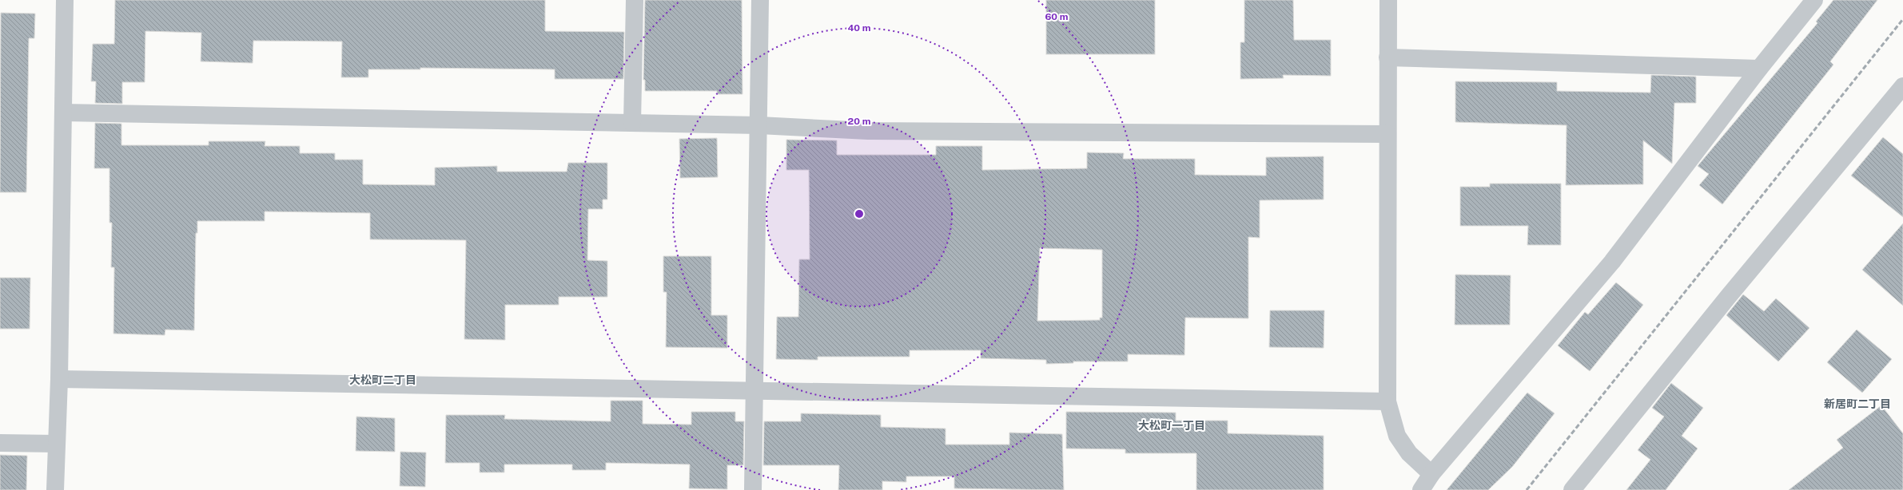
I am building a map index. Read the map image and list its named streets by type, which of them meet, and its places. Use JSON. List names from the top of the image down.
{
  "districts": ["大松町二丁目", "新居町二丁目", "大松町一丁目"],
  "rings": ["60 m", "40 m", "20 m"]
}
